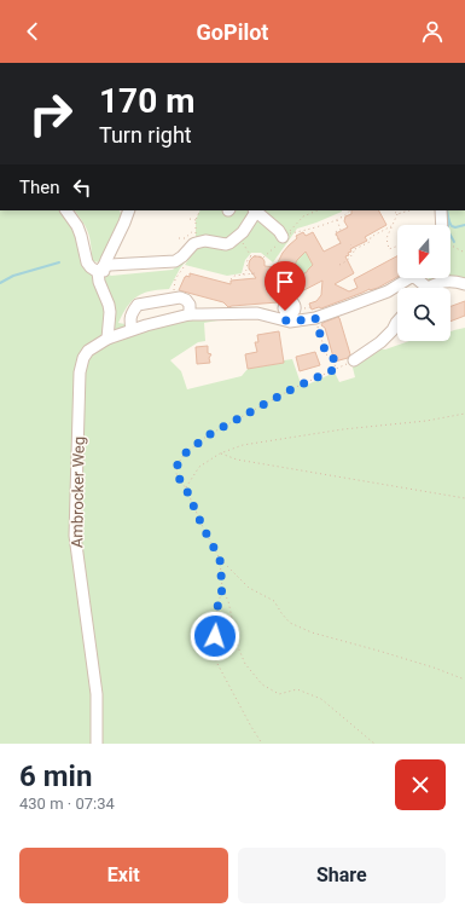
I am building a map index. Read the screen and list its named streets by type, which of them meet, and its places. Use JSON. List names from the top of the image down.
{
  "streets": {
    "lane": ["Ambrocker Weg"]
  },
  "north": "bottom",
  "page": {
    "header": "GoPilot",
    "turn": ["170 m", "Turn right"],
    "then": "Then",
    "heading": ["6 min", "430 m · 07:34"],
    "buttons": ["Exit", "Share"]
  }
}
